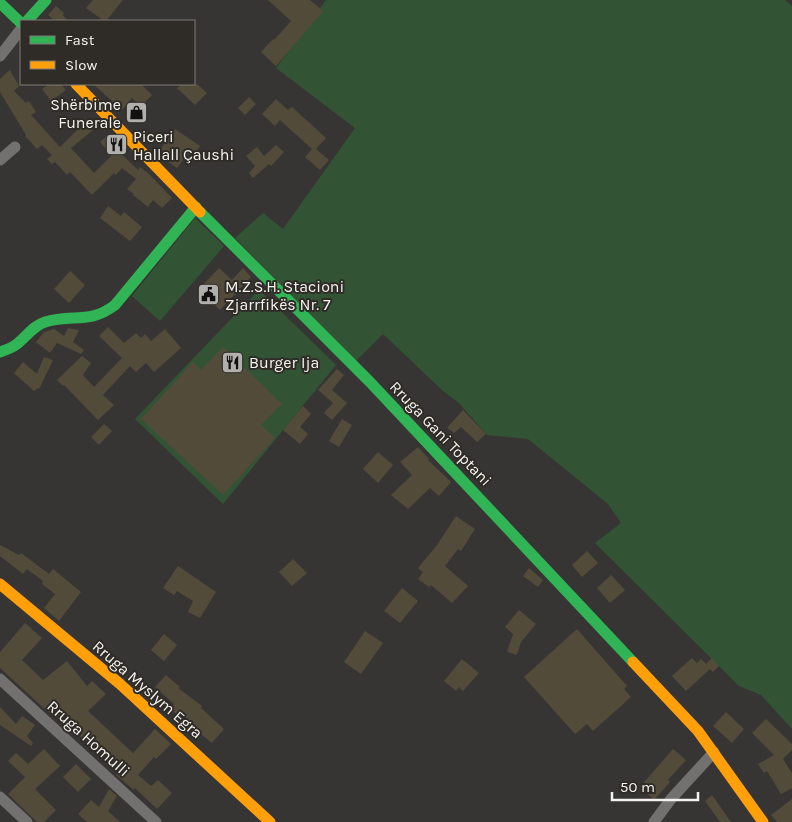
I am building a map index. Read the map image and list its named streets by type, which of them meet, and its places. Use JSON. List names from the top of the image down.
{
  "streets": {
    "main road": ["Rruga Gani Toptani", "Rruga Myslym Egra"],
    "street": ["Rruga Homulli"]
  },
  "places": {
    "shop": ["Shërbime Funerale"],
    "restaurant": ["Piceri Hallall Çaushi", "Burger Ija"],
    "public building": ["M.Z.S.H. Stacioni Zjarrfikës Nr. 7"]
  },
  "legend": ["Fast", "Slow"],
  "scale_bar": "50 m"
}
